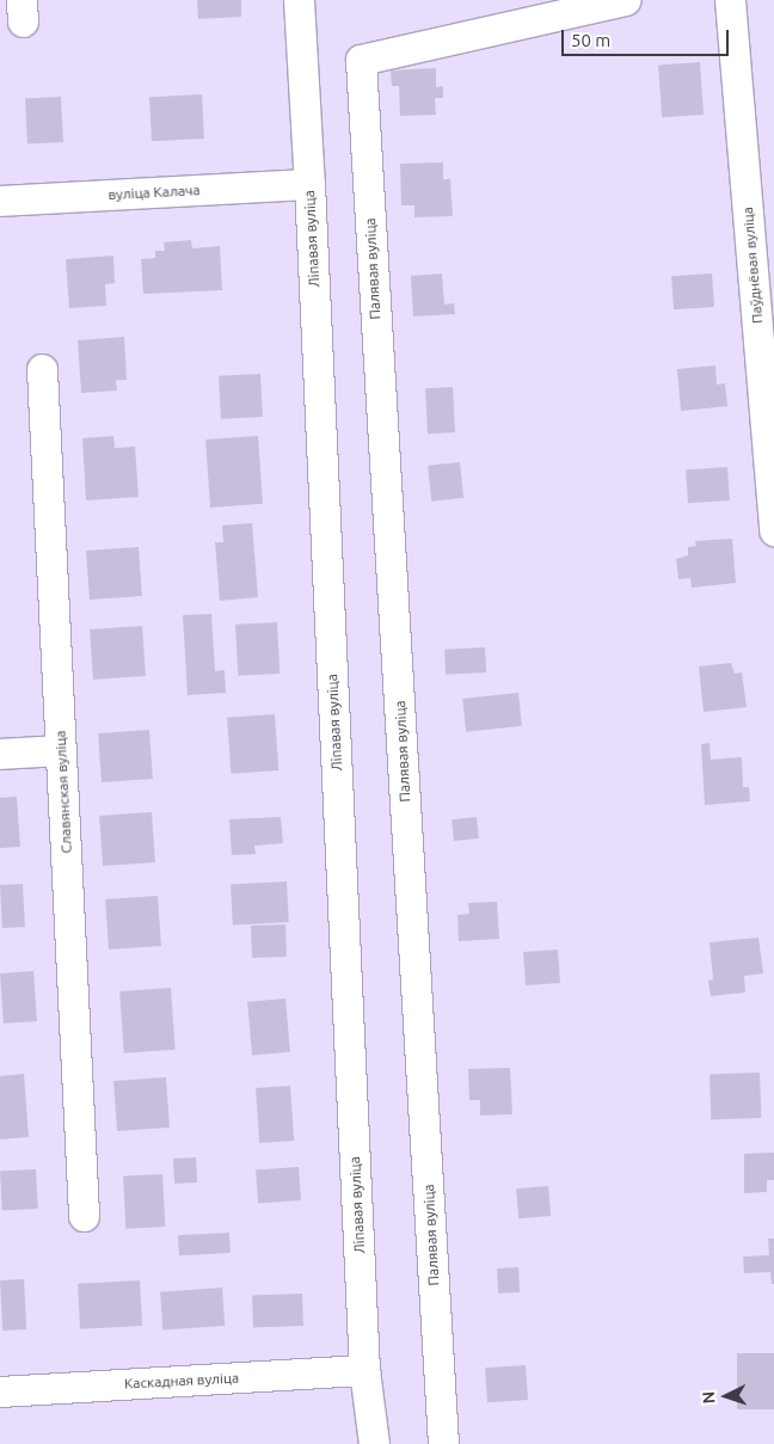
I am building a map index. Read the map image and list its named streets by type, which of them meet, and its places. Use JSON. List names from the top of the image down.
{
  "streets": {
    "street": [
      "вуліца Калача",
      "Ліпавая вуліца",
      "Паўднёвая вуліца",
      "Палявая вуліца",
      "Славянская вуліца",
      "Каскадная вуліца"
    ]
  },
  "crossings": [
    ["вуліца Калача", "Ліпавая вуліца"],
    ["Ліпавая вуліца", "Каскадная вуліца"]
  ],
  "scale_bar": "50 m",
  "north": "left"
}
